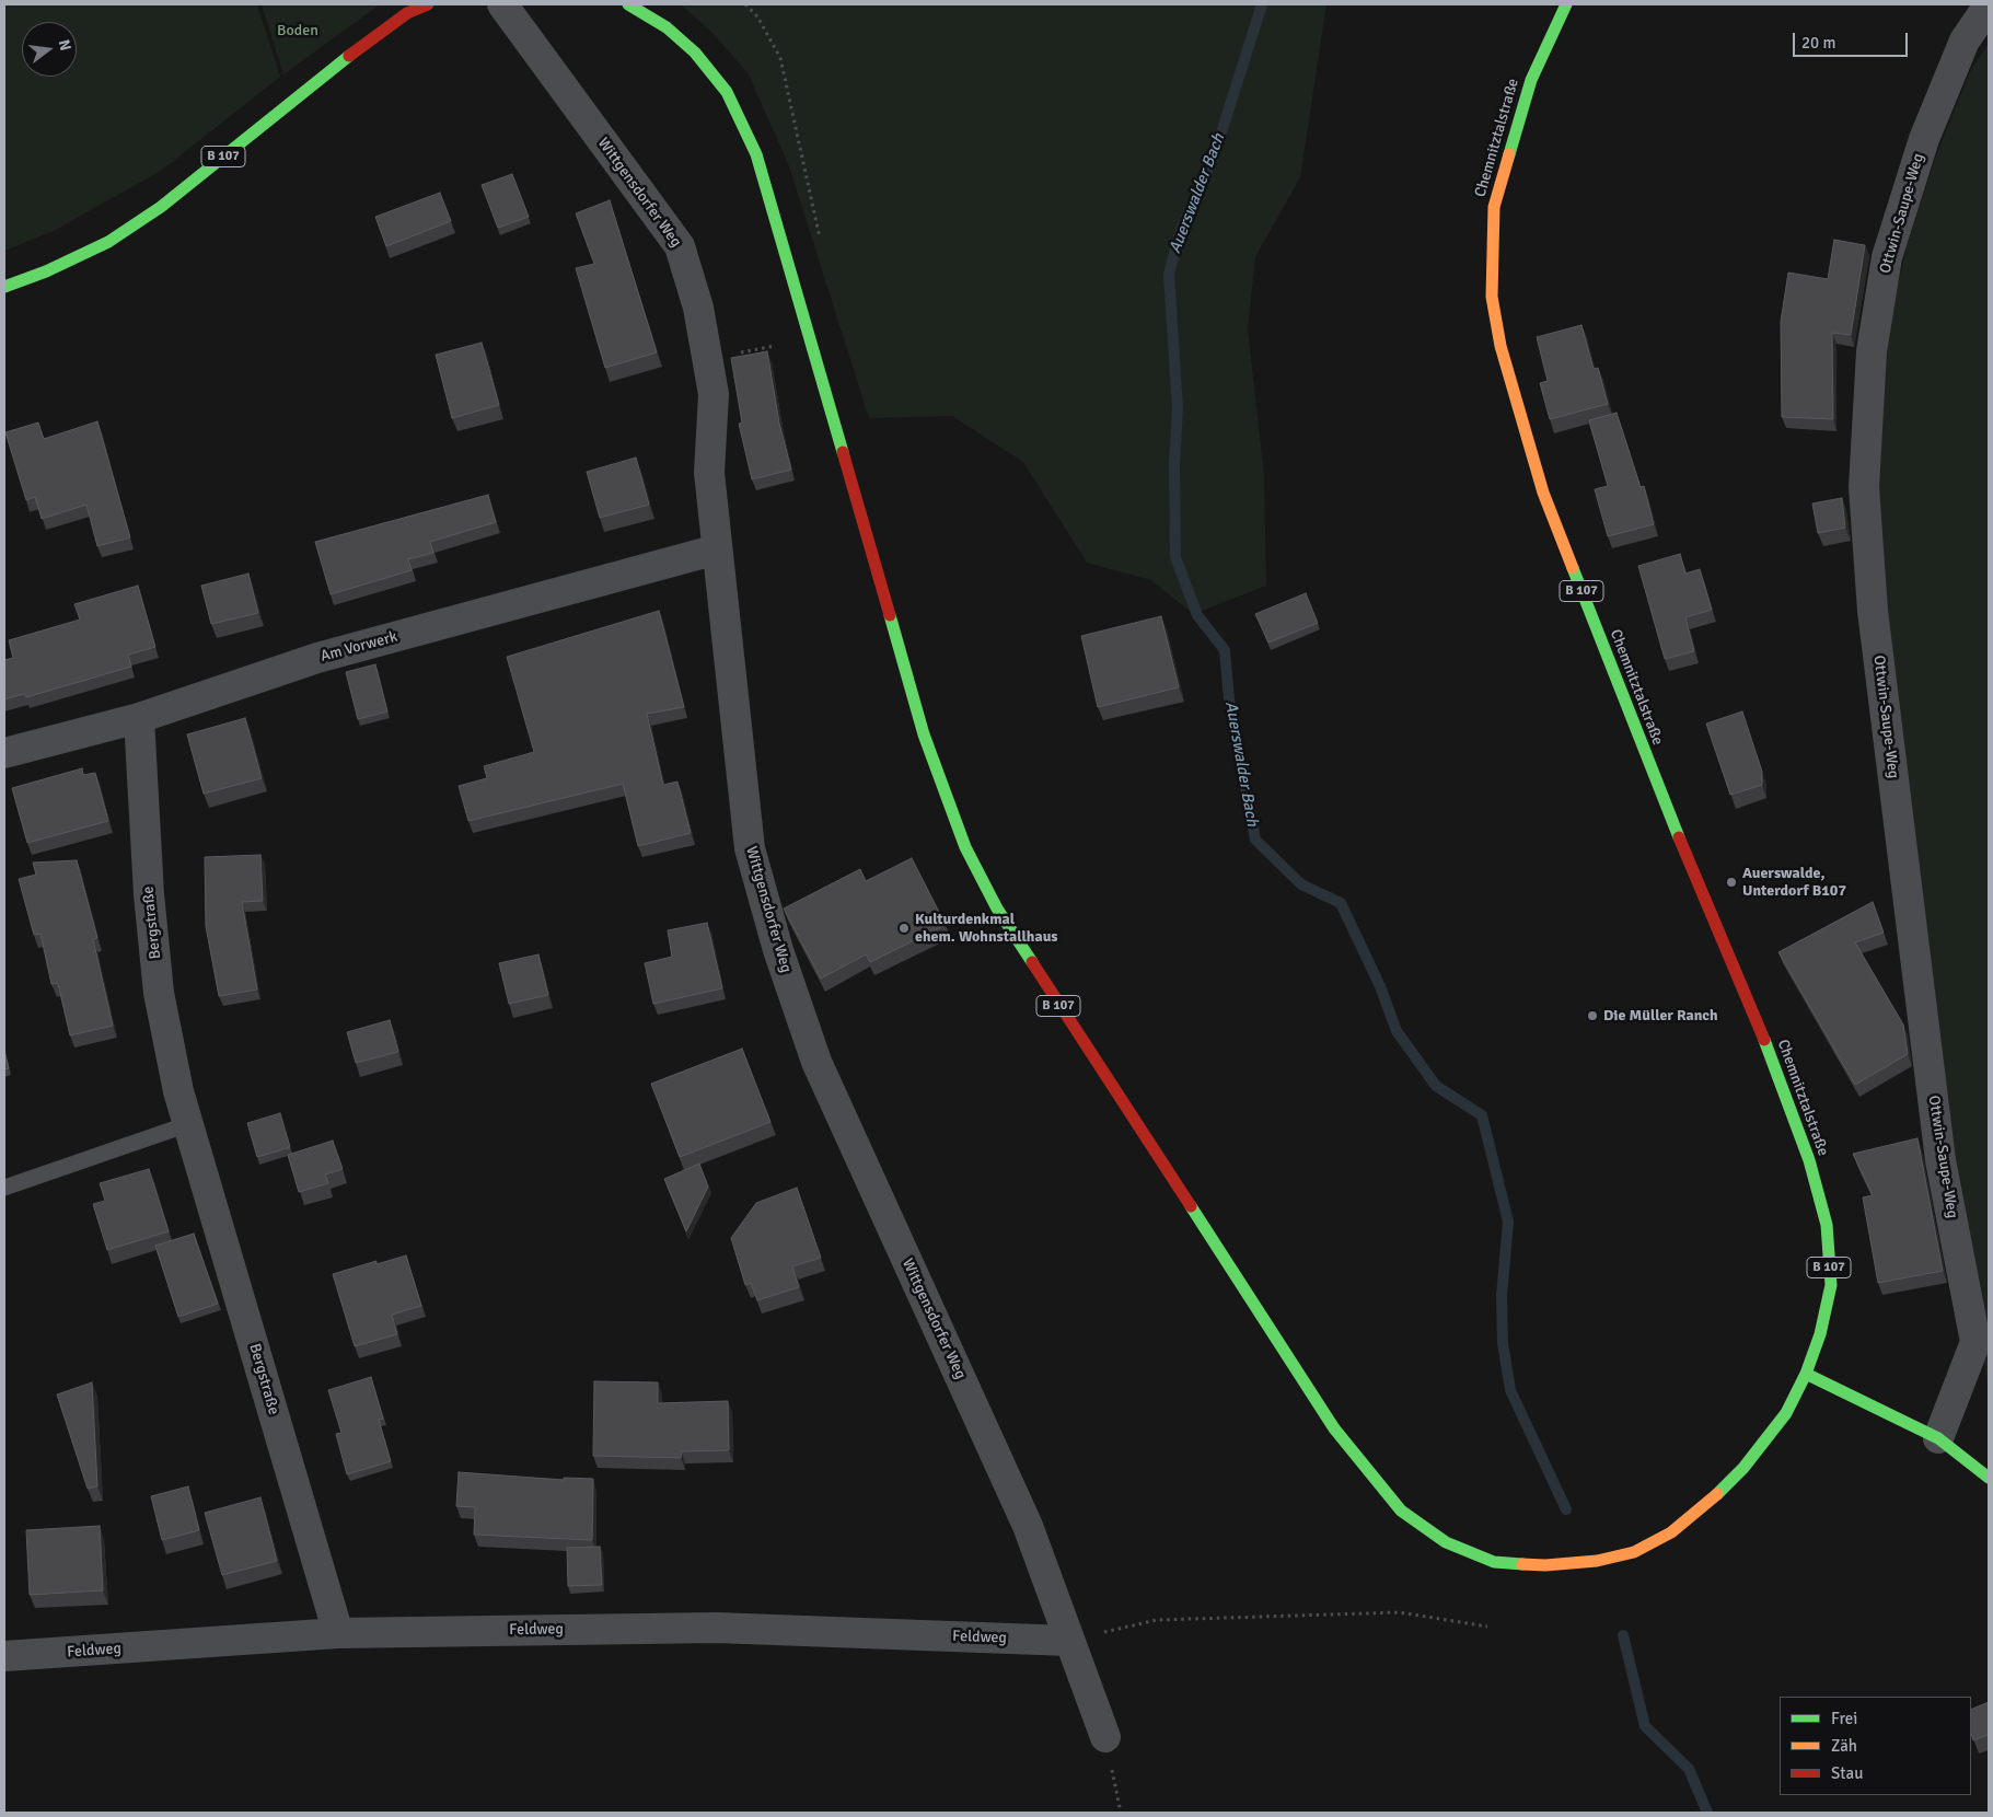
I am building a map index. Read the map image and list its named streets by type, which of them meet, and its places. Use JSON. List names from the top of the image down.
{
  "streets": {
    "main road": ["Chemnitztalstraße", "B 107"],
    "street": [
      "Wittgensdorfer Weg",
      "Ottwin-Saupe-Weg",
      "Am Vorwerk",
      "Bergstraße",
      "Feldweg"
    ]
  },
  "crossings": [
    ["Chemnitztalstraße", "B 107"],
    ["Wittgensdorfer Weg", "Am Vorwerk"],
    ["Wittgensdorfer Weg", "Feldweg"],
    ["Am Vorwerk", "Bergstraße"],
    ["Bergstraße", "Feldweg"]
  ],
  "water": ["Auerswalder Bach"],
  "parks": ["Boden"],
  "places": ["Auerswalde, Unterdorf B107", "Kulturdenkmal ehem. Wohnstallhaus", "Die Müller Ranch"],
  "legend": ["Frei", "Zäh", "Stau"],
  "scale_bar": "20 m",
  "north": "right"
}
